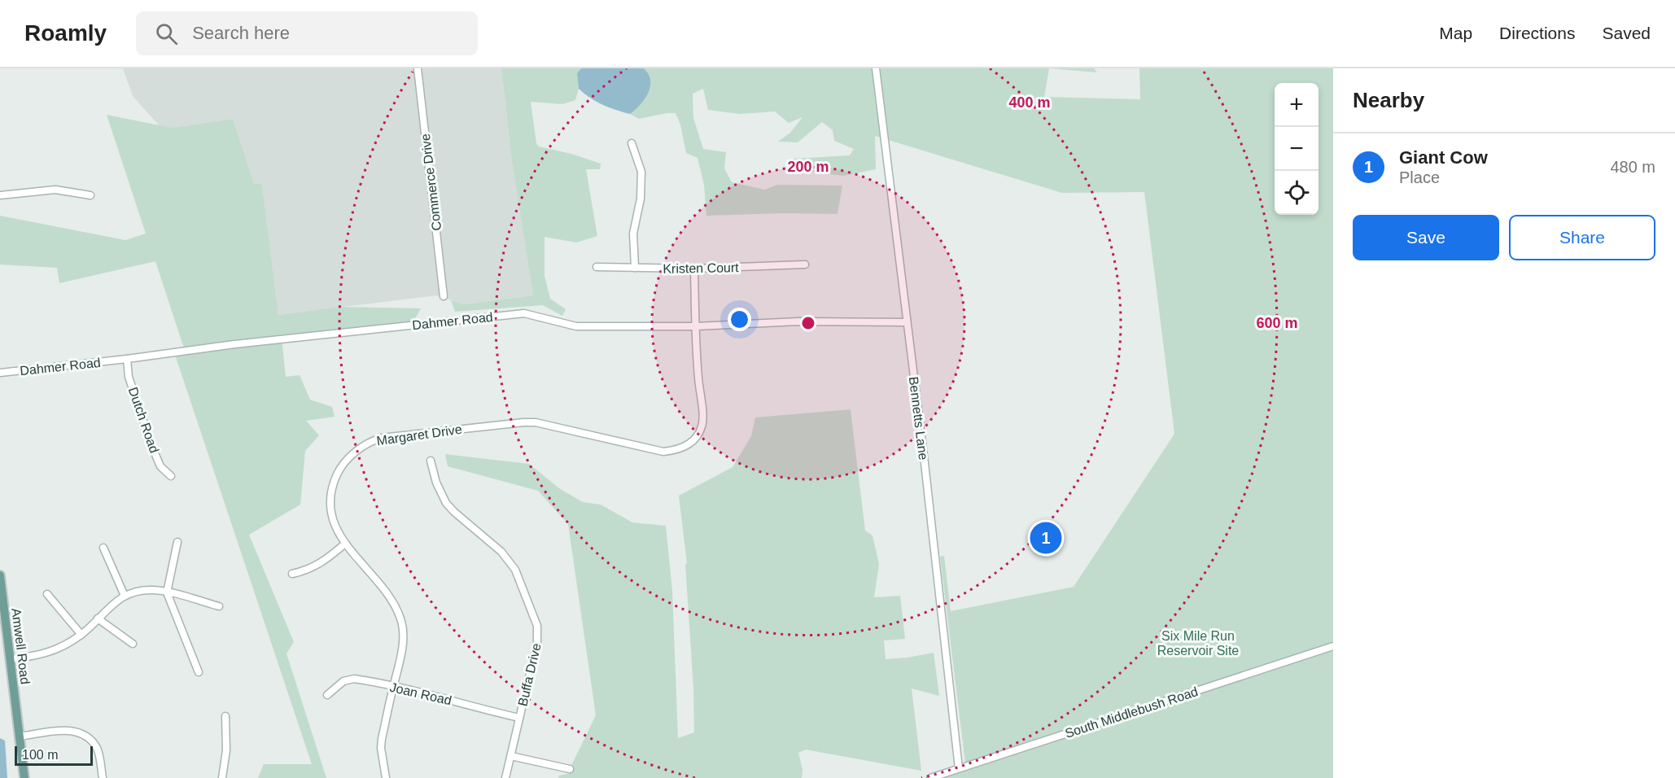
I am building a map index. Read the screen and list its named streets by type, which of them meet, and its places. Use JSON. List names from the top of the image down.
{
  "streets": {
    "main road": ["Amwell Road"],
    "street": [
      "Commerce Drive",
      "Kristen Court",
      "Dahmer Road",
      "Bennetts Lane",
      "Dutch Road",
      "Margaret Drive",
      "Buffa Drive",
      "Joan Road",
      "South Middlebush Road"
    ]
  },
  "crossings": [
    ["Kristen Court", "Margaret Drive"],
    ["Dahmer Road", "Bennetts Lane"],
    ["Dahmer Road", "Dutch Road"],
    ["Dahmer Road", "Margaret Drive"],
    ["Bennetts Lane", "South Middlebush Road"],
    ["Margaret Drive", "Joan Road"],
    ["Buffa Drive", "Joan Road"]
  ],
  "parks": ["Six Mile Run Reservoir Site"],
  "scale_bar": "100 m",
  "page": {
    "header": "Roamly",
    "search": "Search here",
    "nav": ["Map", "Directions", "Saved"],
    "heading": "Nearby",
    "map_buttons": ["+", "−"],
    "list": [
      {
        "mark": "1",
        "name": "Giant Cow",
        "note": "Place",
        "value": "480 m"
      }
    ],
    "buttons": ["Save", "Share"],
    "pins": "1",
    "scale": "100 m"
  },
  "rings": ["400 m", "200 m", "600 m"]
}
